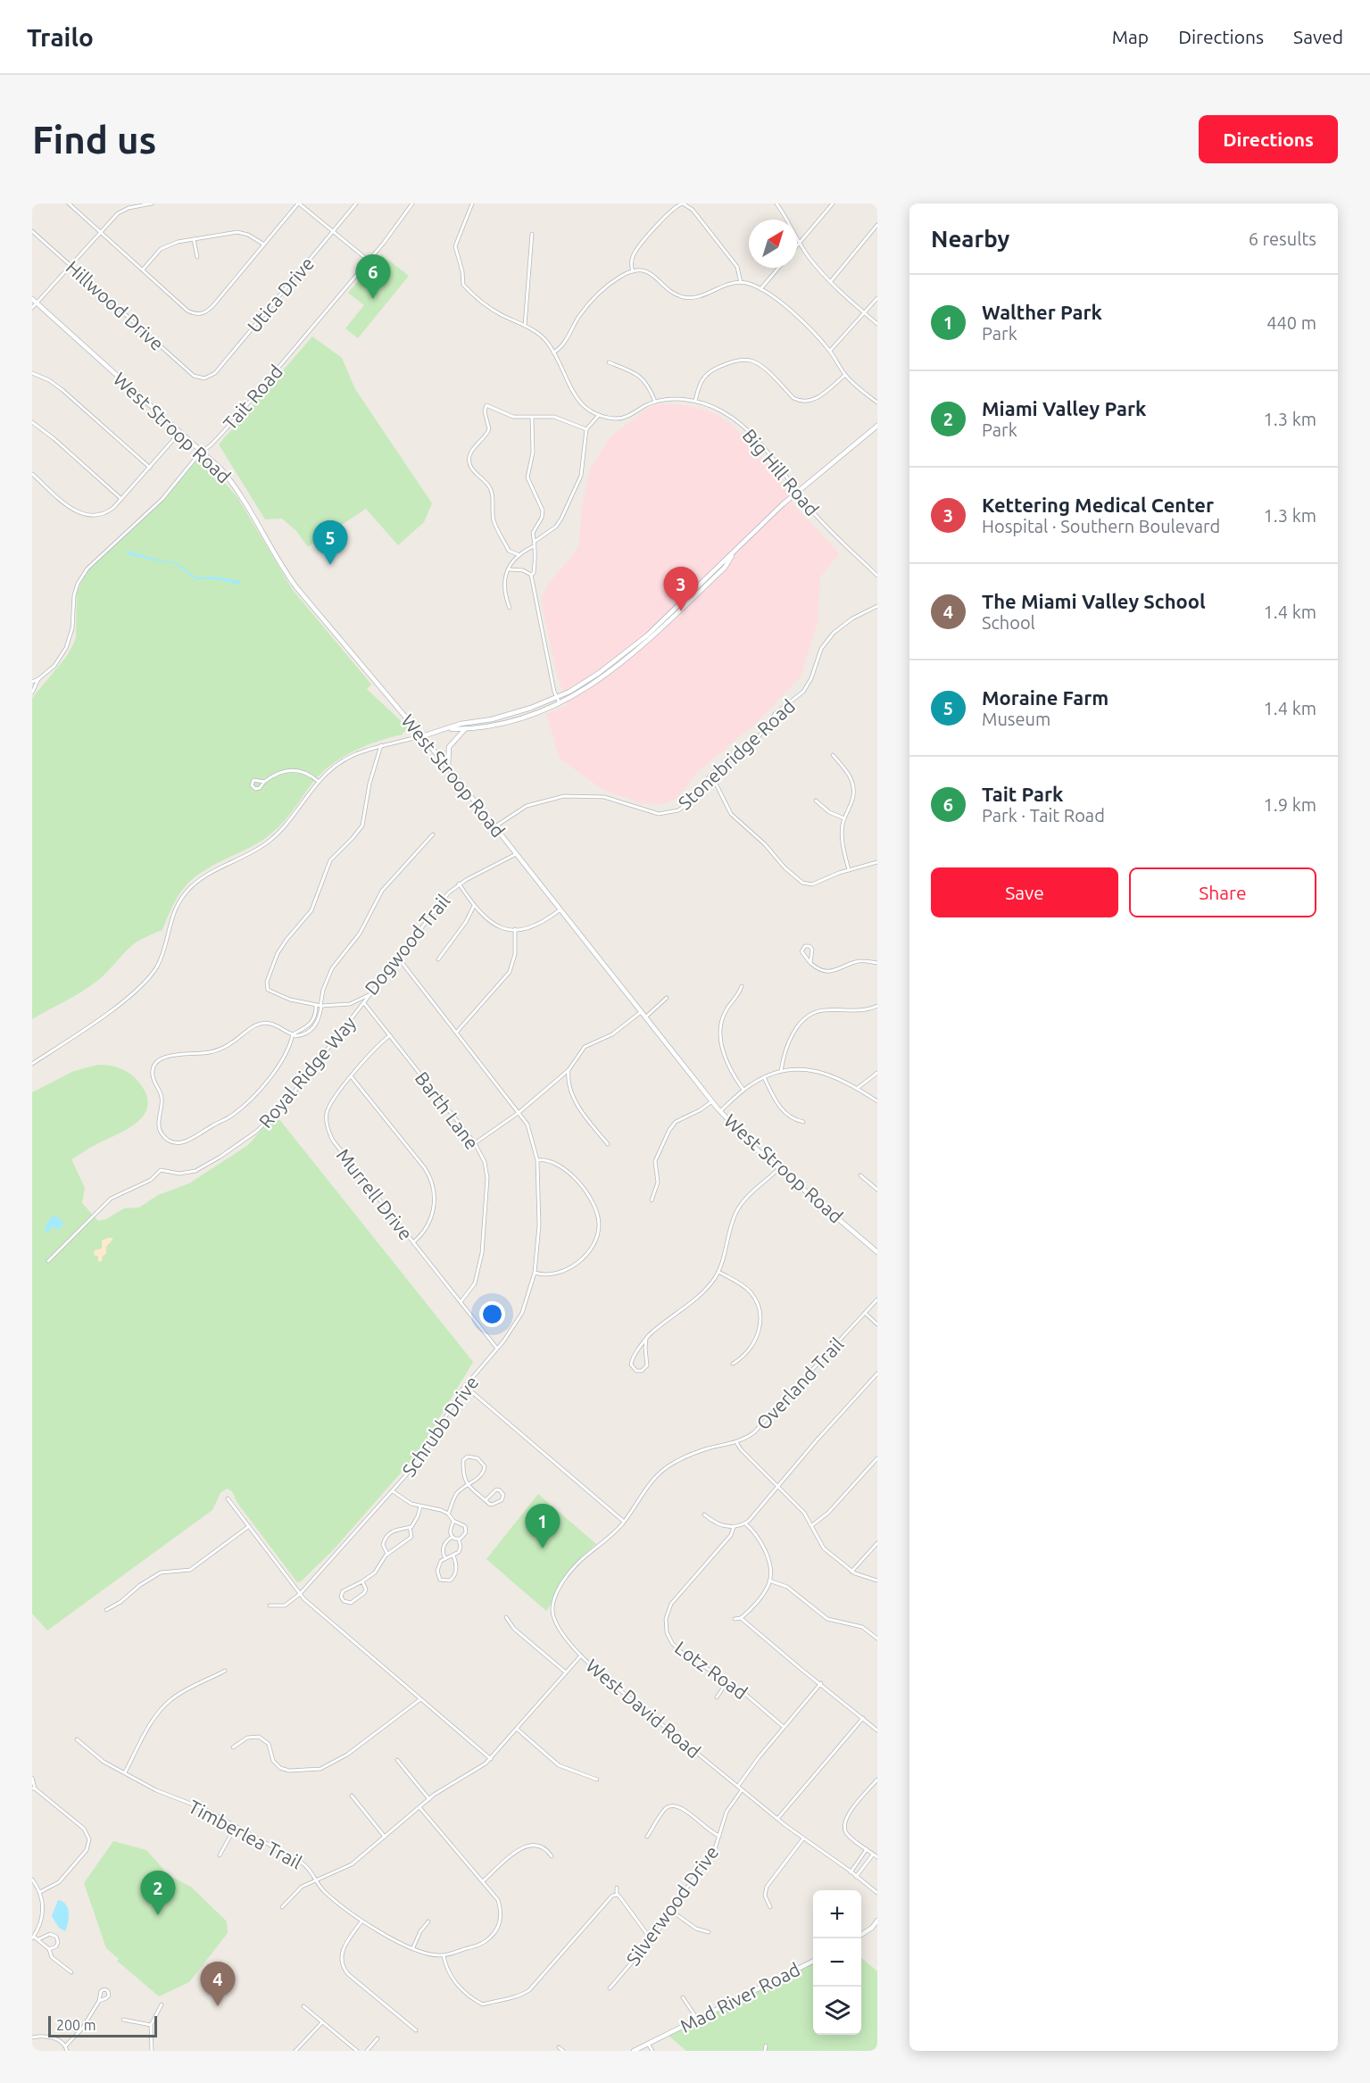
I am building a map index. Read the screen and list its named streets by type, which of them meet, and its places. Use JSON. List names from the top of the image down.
{
  "streets": {
    "main road": ["West Stroop Road", "Mad River Road"],
    "street": [
      "Utica Drive",
      "Hillwood Drive",
      "Tait Road",
      "Big Hill Road",
      "Stonebridge Road",
      "Dogwood Trail",
      "Royal Ridge Way",
      "Barth Lane",
      "Murrell Drive",
      "Overland Trail",
      "Schrubb Drive",
      "Lotz Road",
      "West David Road",
      "Timberlea Trail",
      "Silverwood Drive"
    ]
  },
  "crossings": [
    ["Utica Drive", "Hillwood Drive"],
    ["Tait Road", "West Stroop Road"],
    ["West Stroop Road", "Stonebridge Road"],
    ["West Stroop Road", "Dogwood Trail"],
    ["Dogwood Trail", "Royal Ridge Way"],
    ["Dogwood Trail", "Schrubb Drive"],
    ["Royal Ridge Way", "Barth Lane"],
    ["Barth Lane", "Murrell Drive"],
    ["Murrell Drive", "Schrubb Drive"],
    ["Overland Trail", "West David Road"],
    ["West David Road", "Timberlea Trail"],
    ["West David Road", "Silverwood Drive"]
  ],
  "scale_bar": "200 m",
  "north": "top right",
  "page": {
    "header": "Trailo",
    "nav": ["Map", "Directions", "Saved"],
    "buttons": [
      "Directions",
      ["Save", "Share"]
    ],
    "title": "Find us",
    "heading": ["Nearby", "6 results"],
    "pins": [
      "6",
      "5",
      "3",
      "1",
      "2",
      "4"
    ],
    "list": [
      {
        "mark": "1",
        "name": "Walther Park",
        "note": "Park",
        "value": "440 m"
      },
      {
        "mark": "2",
        "name": "Miami Valley Park",
        "note": "Park",
        "value": "1.3 km"
      },
      {
        "mark": "3",
        "name": "Kettering Medical Center",
        "note": "Hospital · Southern Boulevard",
        "value": "1.3 km"
      },
      {
        "mark": "4",
        "name": "The Miami Valley School",
        "note": "School",
        "value": "1.4 km"
      },
      {
        "mark": "5",
        "name": "Moraine Farm",
        "note": "Museum",
        "value": "1.4 km"
      },
      {
        "mark": "6",
        "name": "Tait Park",
        "note": "Park · Tait Road",
        "value": "1.9 km"
      }
    ],
    "map_buttons": ["+", "−"],
    "scale": "200 m"
  }
}
